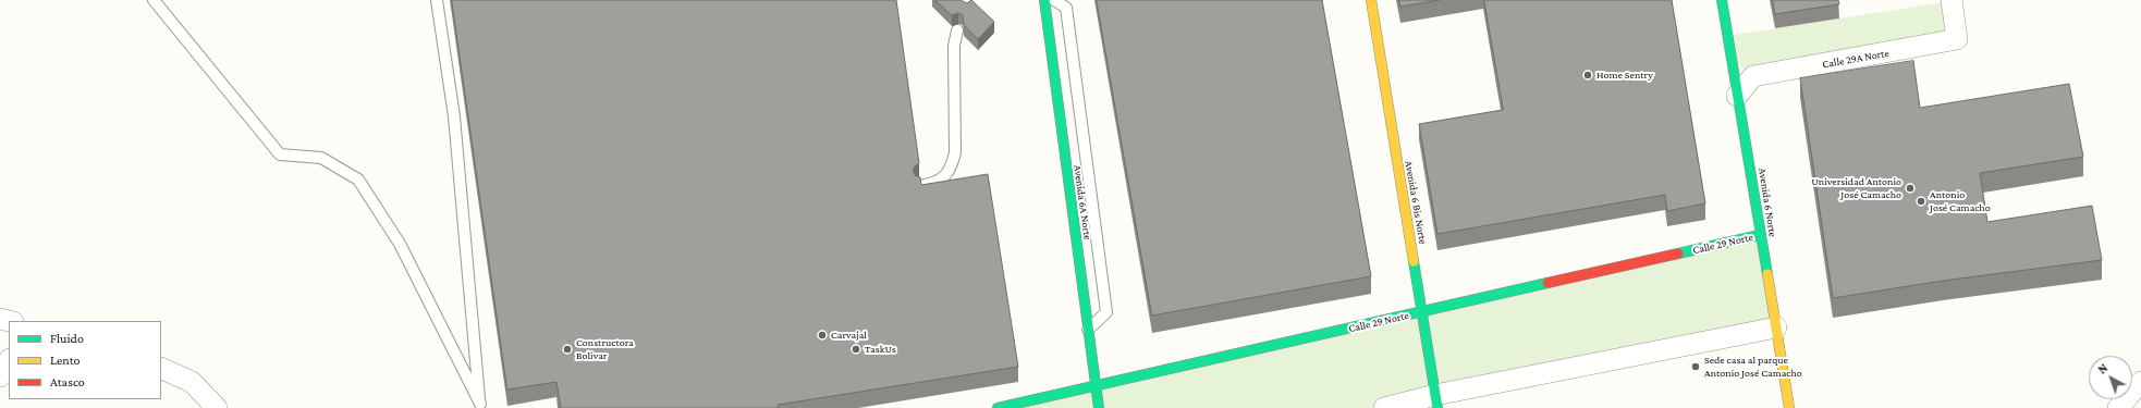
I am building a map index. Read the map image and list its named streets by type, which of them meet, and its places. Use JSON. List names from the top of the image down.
{
  "streets": {
    "street": [
      "Calle 29A Norte",
      "Avenida 6A Norte",
      "Avenida 6 Bis Norte",
      "Avenida 6 Norte",
      "Calle 29 Norte"
    ]
  },
  "crossings": [
    ["Avenida 6A Norte", "Calle 29 Norte"],
    ["Avenida 6 Bis Norte", "Calle 29 Norte"],
    ["Avenida 6 Norte", "Calle 29 Norte"]
  ],
  "places": [
    "Home Sentry",
    "Universidad Antonio José Camacho",
    "Antonio José Camacho",
    "Carvajal",
    "Constructora Bolivar",
    "TaskUs",
    "Sede casa al parque Antonio José Camacho"
  ],
  "legend": ["Fluido", "Lento", "Atasco"],
  "north": "top left"
}
